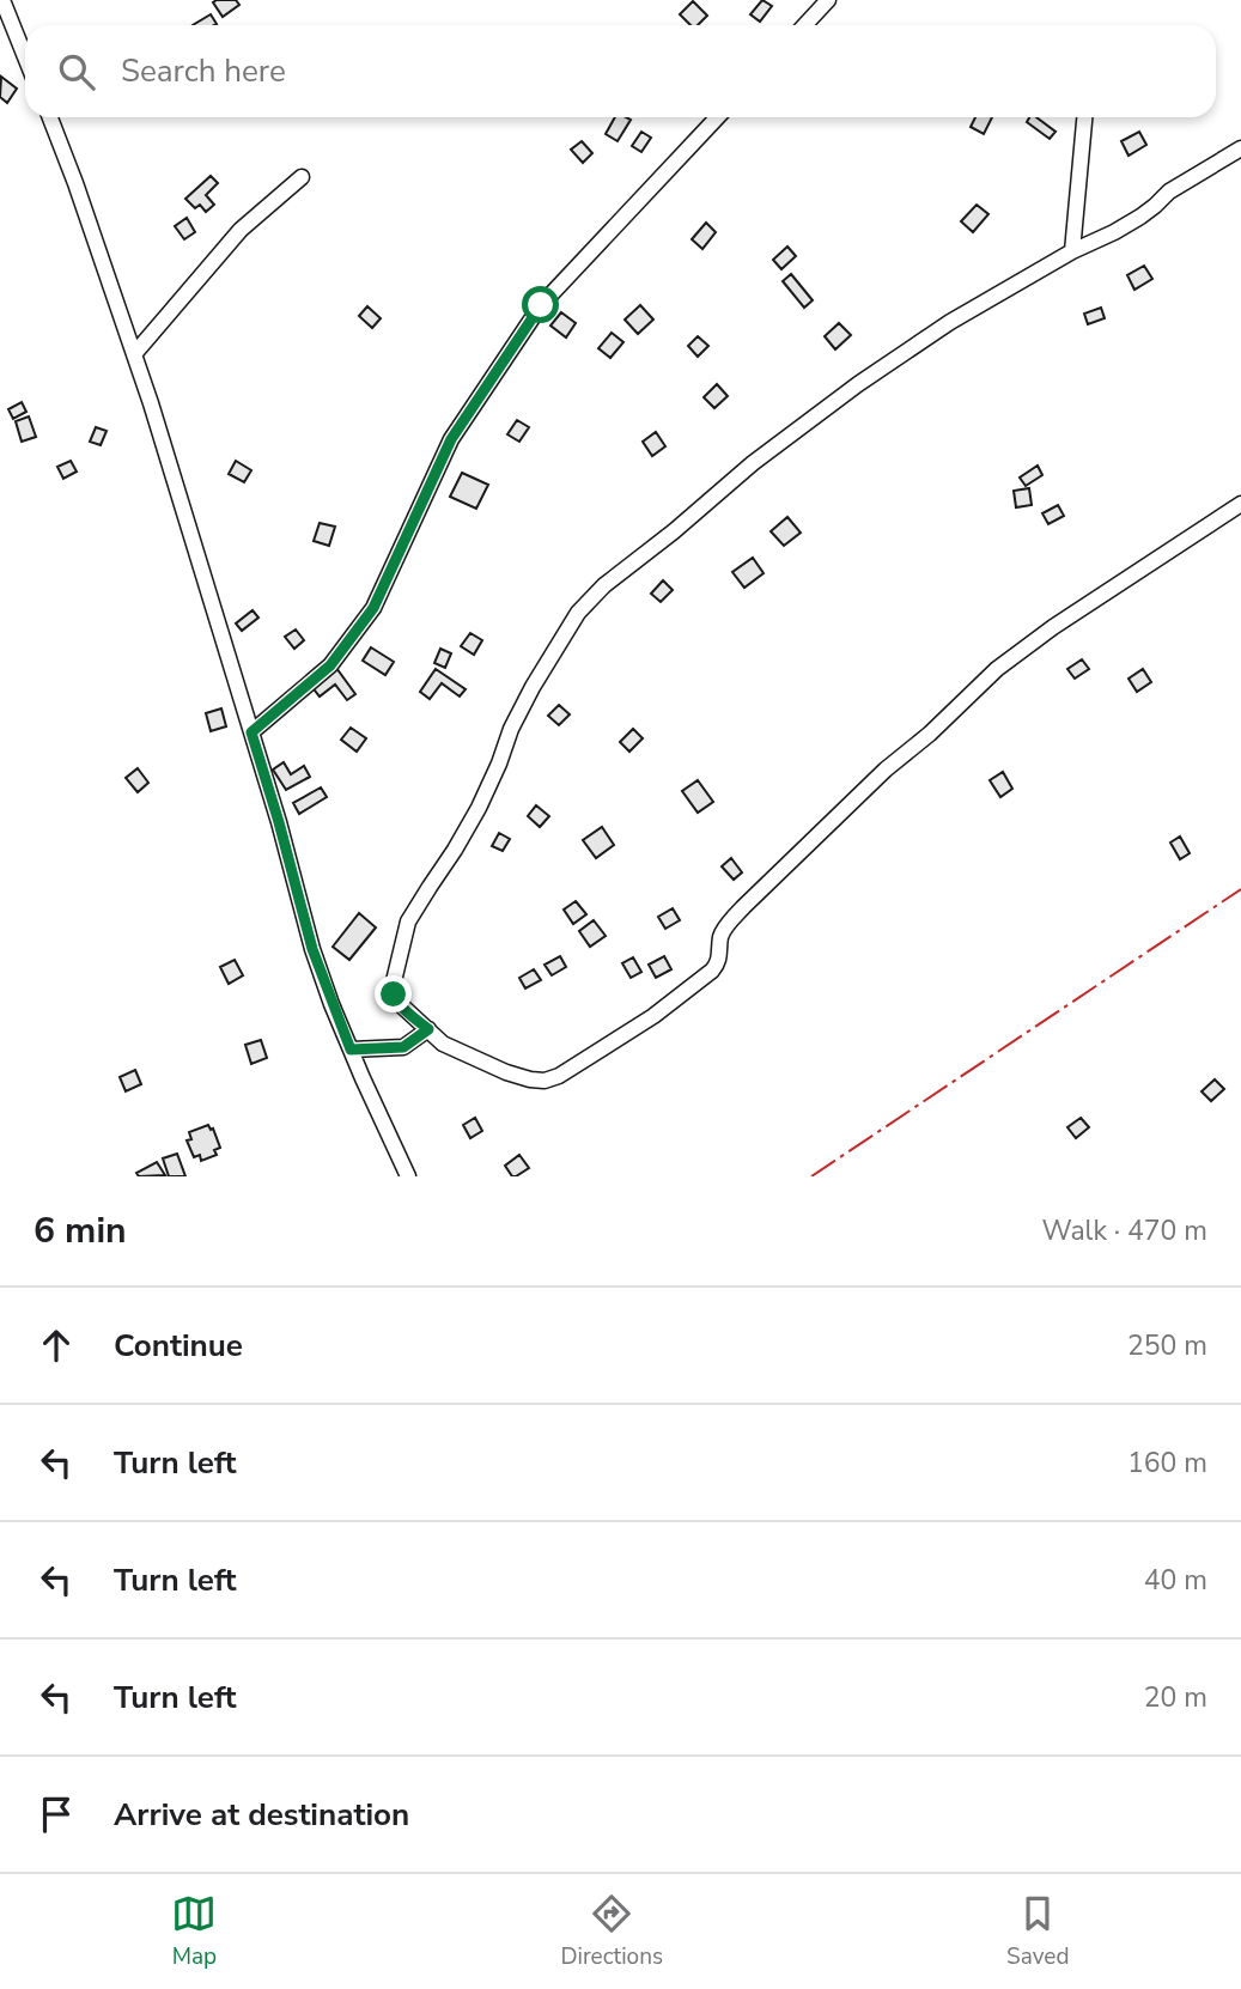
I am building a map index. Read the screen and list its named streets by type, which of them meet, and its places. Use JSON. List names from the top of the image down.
{
  "page": {
    "search": "Search here",
    "heading": ["6 min", "Walk · 470 m"],
    "list": [
      ["Continue", "250 m"],
      ["Turn left", "160 m"],
      ["Turn left", "40 m"],
      ["Turn left", "20 m"],
      "Arrive at destination"
    ],
    "nav": ["Map", "Directions", "Saved"]
  }
}
